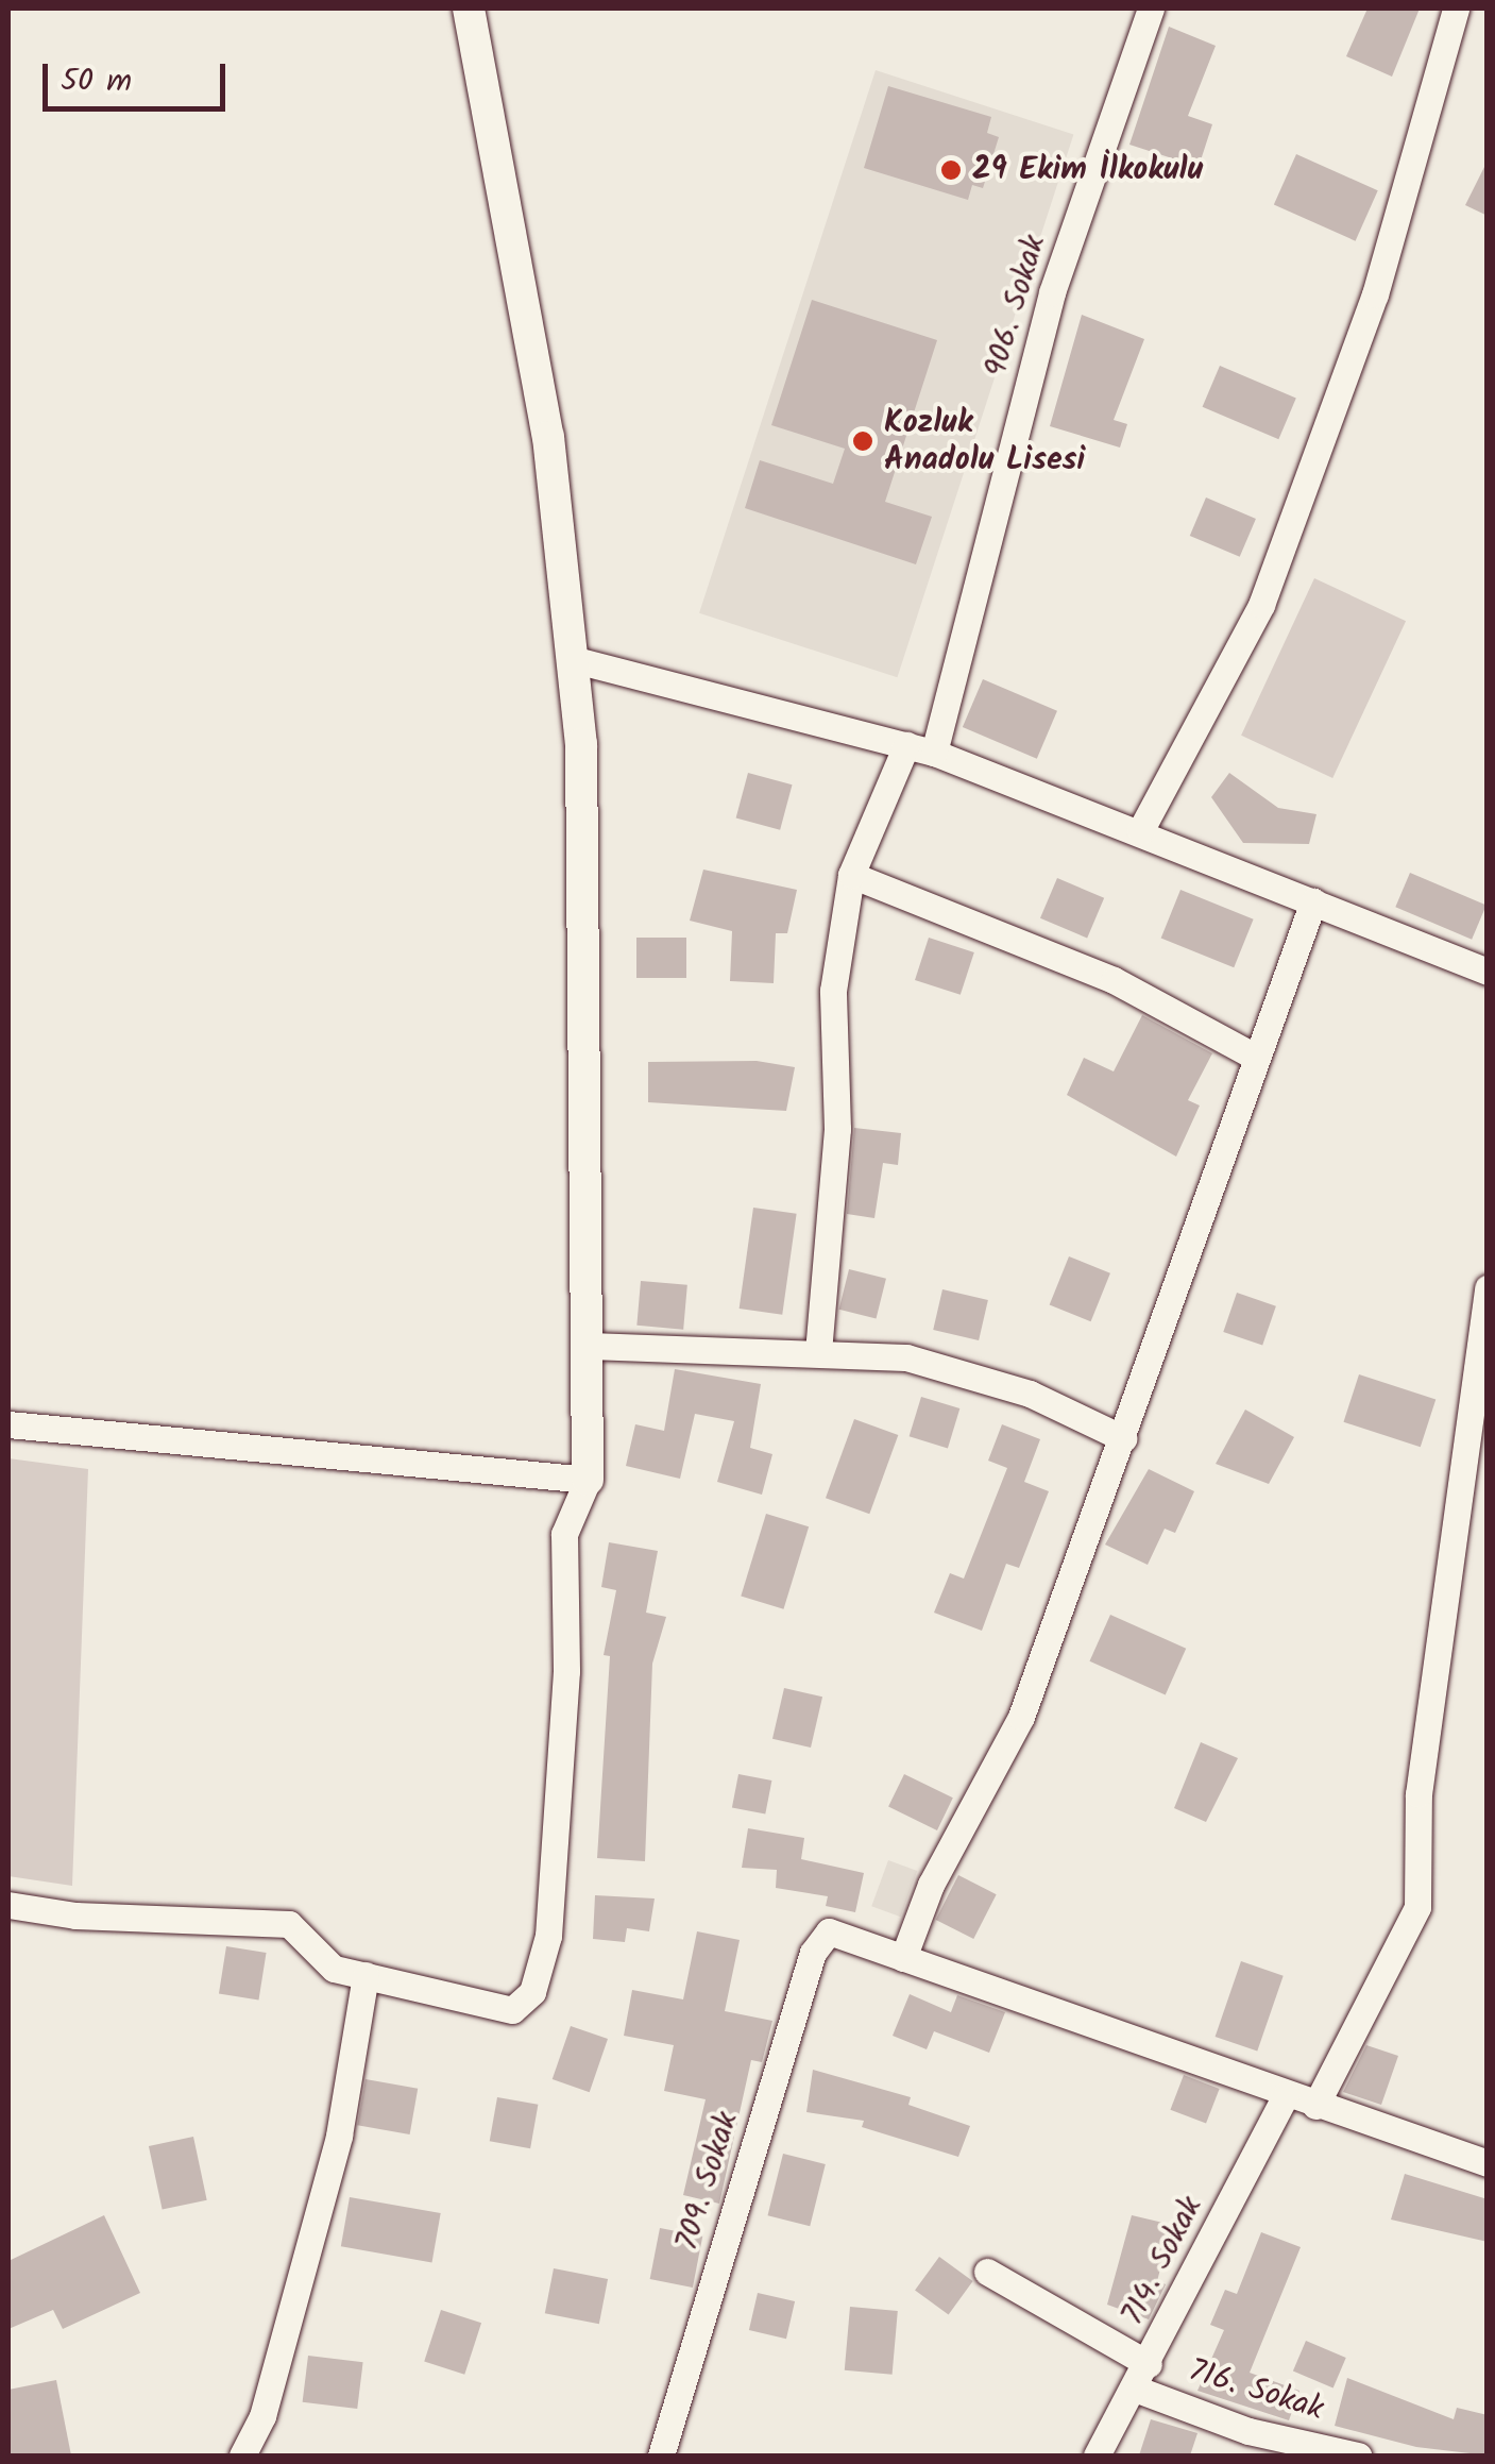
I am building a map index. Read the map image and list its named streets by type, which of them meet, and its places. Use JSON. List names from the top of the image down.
{
  "streets": {
    "street": [
      "906. Sokak",
      "709. Sokak",
      "714. Sokak",
      "716. Sokak"
    ]
  },
  "crossings": [
    ["714. Sokak", "716. Sokak"]
  ],
  "places": ["29 Ekim İlkokulu", "Kozluk Anadolu Lisesi"],
  "scale_bar": "50 m"
}
